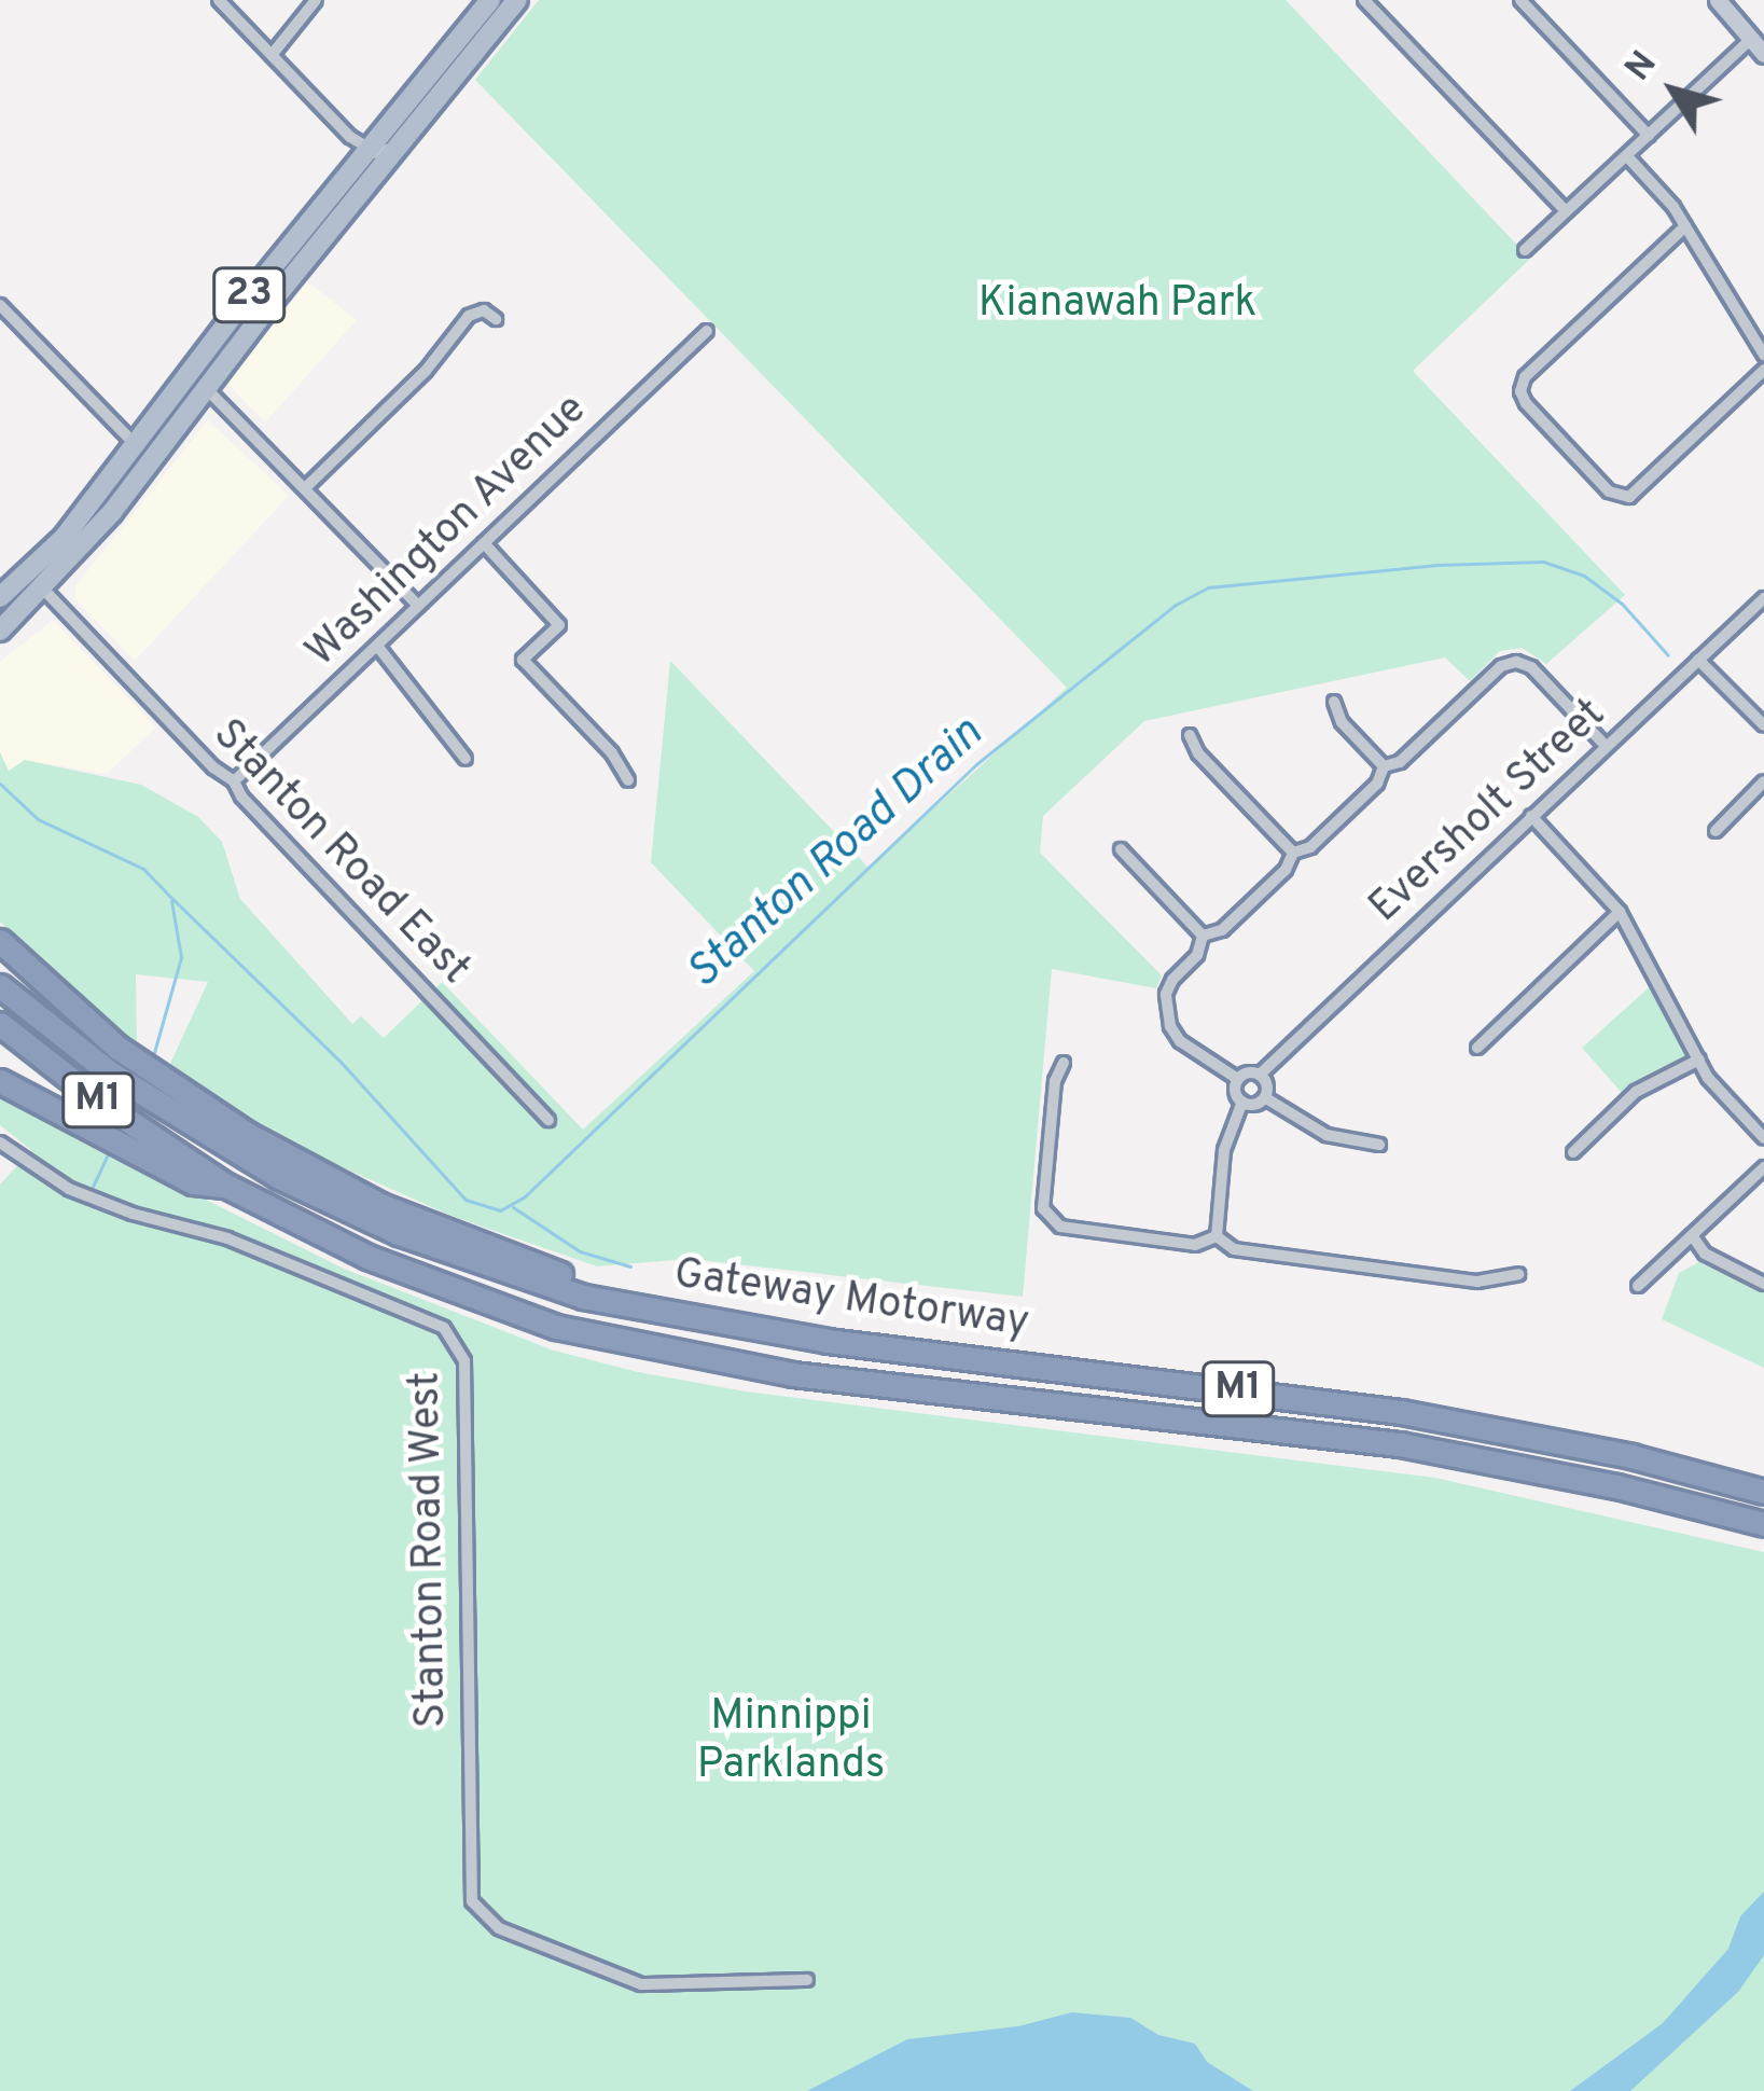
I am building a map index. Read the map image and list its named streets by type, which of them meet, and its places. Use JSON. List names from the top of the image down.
{
  "streets": {
    "highway": ["M1", "Gateway Motorway"],
    "main road": ["23"],
    "street": [
      "Washington Avenue",
      "Eversholt Street",
      "Stanton Road East",
      "Stanton Road West"
    ]
  },
  "crossings": [
    ["23", "Stanton Road East"],
    ["Washington Avenue", "Stanton Road East"]
  ],
  "water": ["Stanton Road Drain"],
  "parks": ["Kianawah Park", "Minnippi Parklands"],
  "north": "top left"
}
